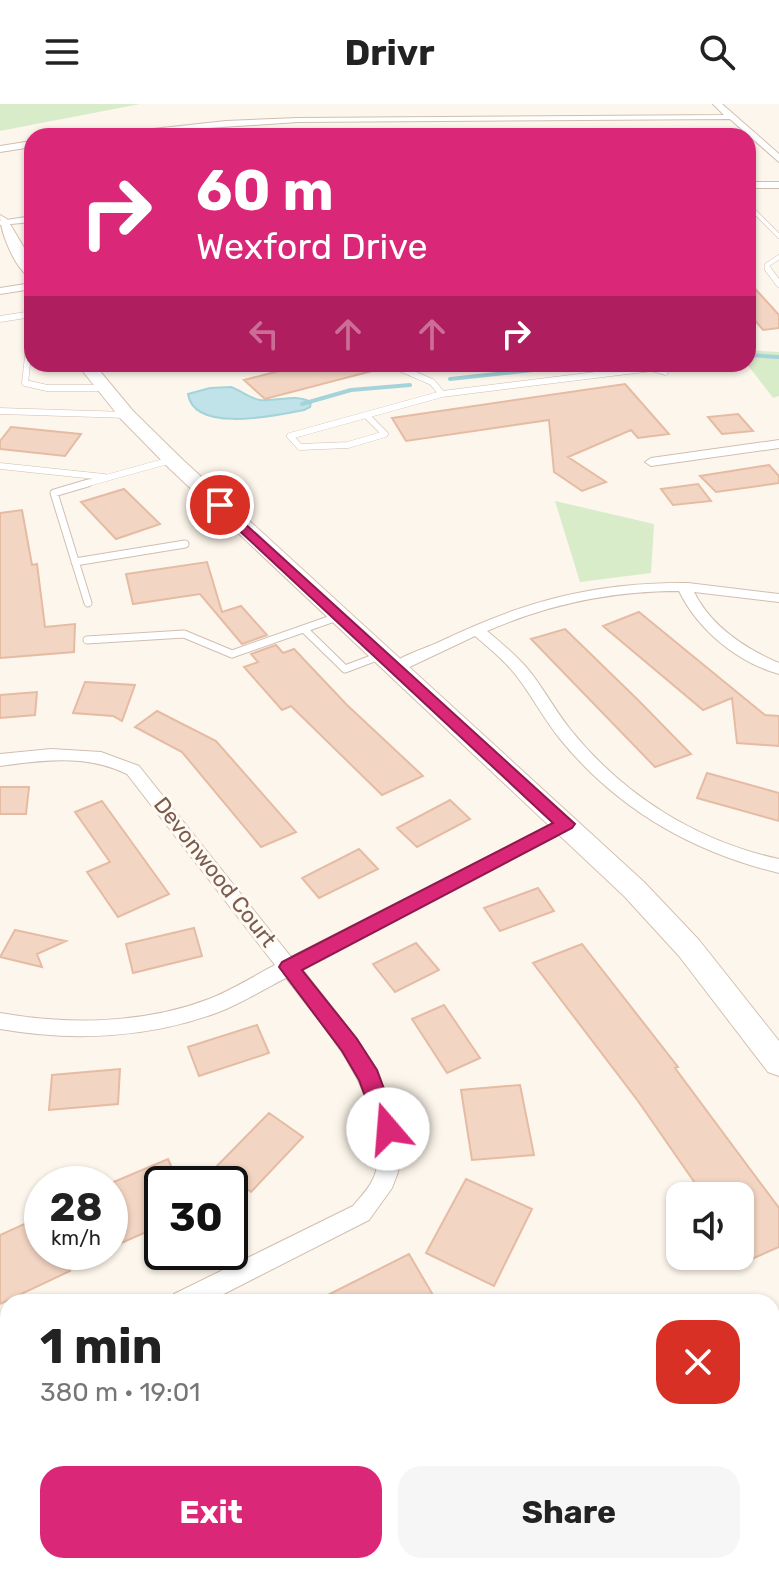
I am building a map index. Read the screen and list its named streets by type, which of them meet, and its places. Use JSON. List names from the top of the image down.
{
  "streets": {
    "street": ["Devonwood Court"]
  },
  "page": {
    "header": "Drivr",
    "turn": ["60 m", "Wexford Drive"],
    "speed": "28 km/h",
    "limit": "30",
    "heading": ["1 min", "380 m · 19:01"],
    "buttons": ["Exit", "Share"]
  }
}
